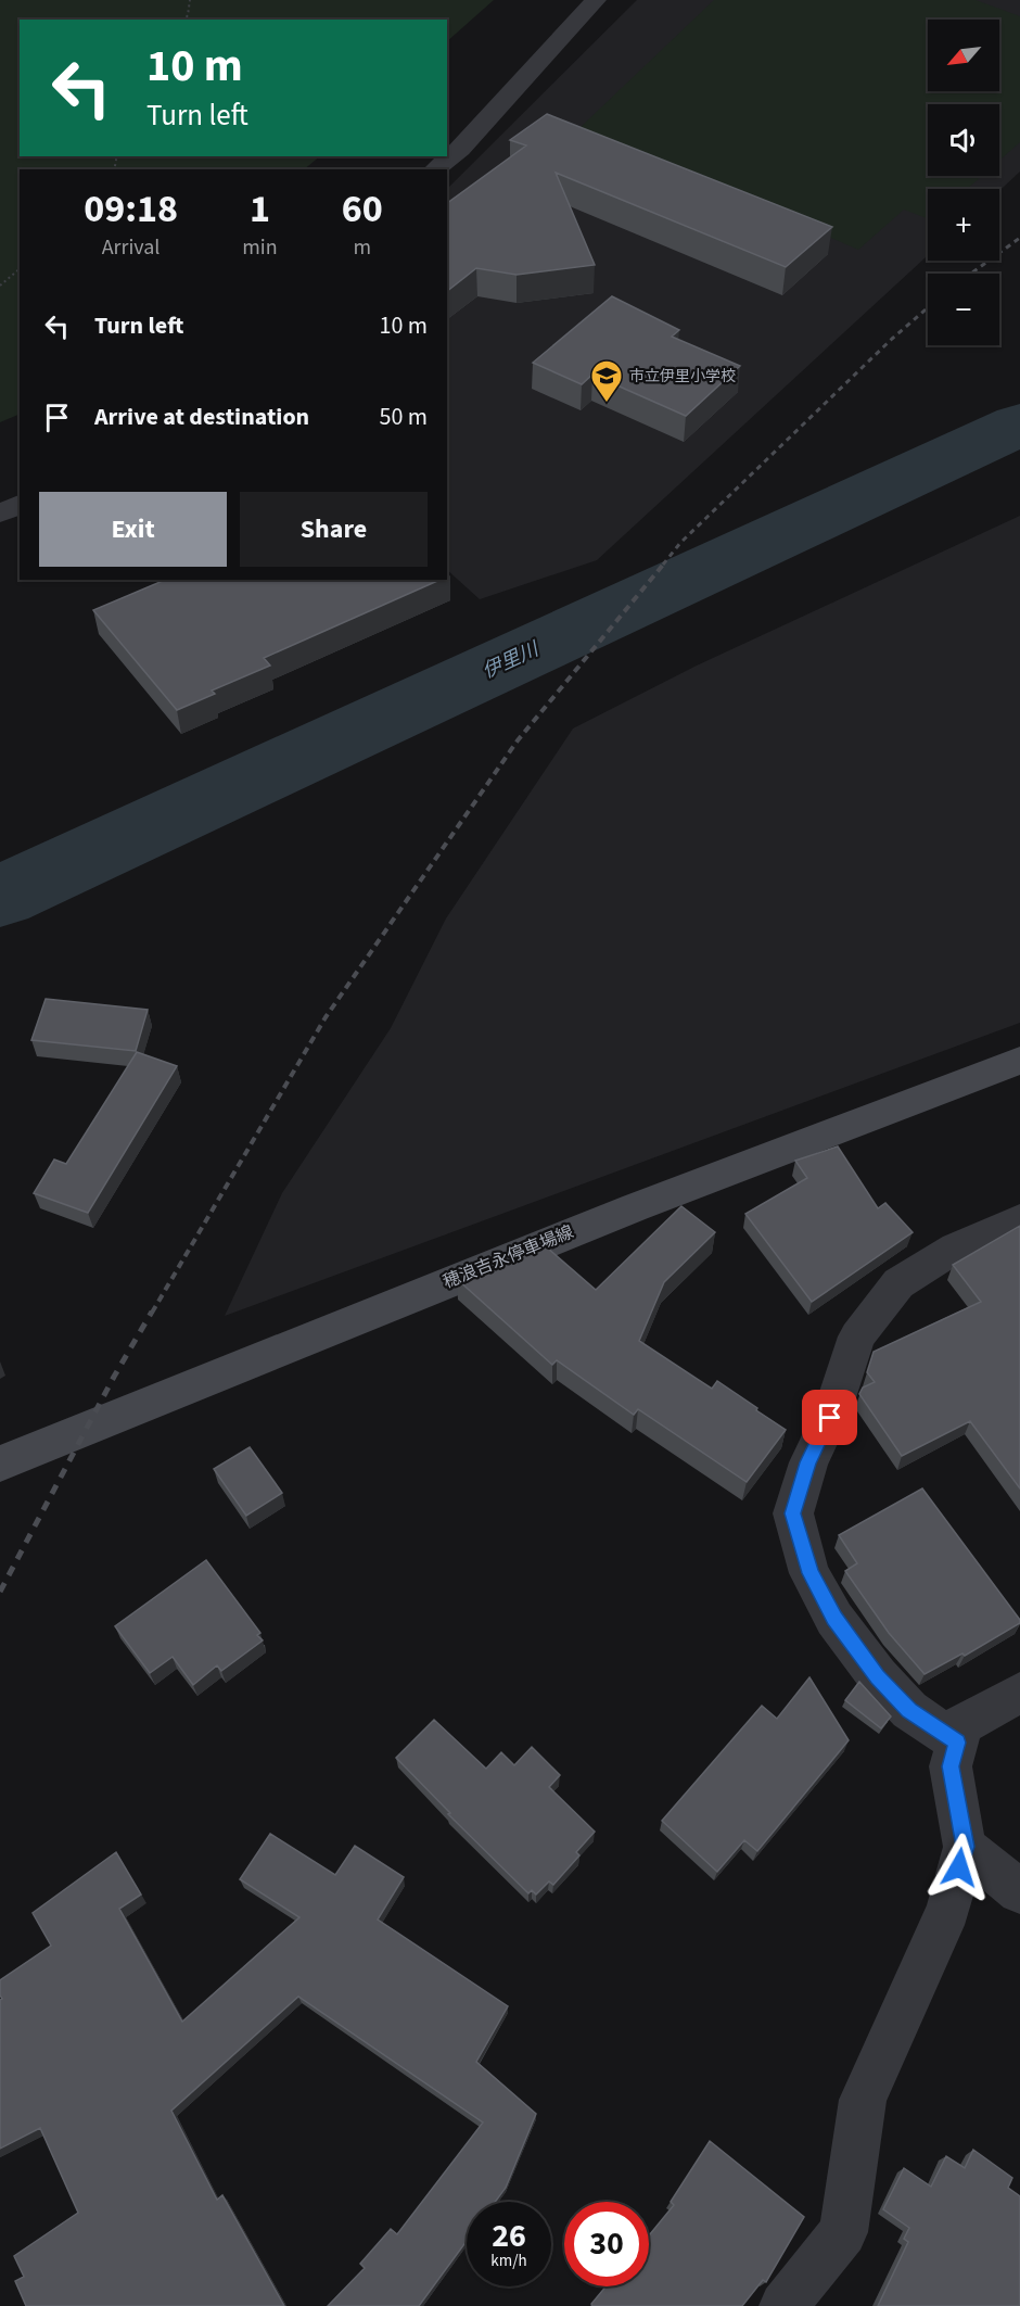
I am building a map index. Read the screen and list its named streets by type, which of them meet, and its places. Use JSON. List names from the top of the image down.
{
  "streets": {
    "main road": ["穂浪吉永停車場線"]
  },
  "water": ["伊里川"],
  "places": {
    "school or university": ["市立伊里小学校"]
  },
  "north": "bottom left",
  "page": {
    "map_buttons": ["+", "−"],
    "turn": ["10 m", "Turn left"],
    "eta": [
      "09:18",
      "Arrival",
      "1",
      "min",
      "60",
      "m"
    ],
    "list": [
      {
        "name": "Turn left",
        "value": "10 m"
      },
      {
        "name": "Arrive at destination",
        "value": "50 m"
      }
    ],
    "buttons": ["Exit", "Share"],
    "speed": "26 km/h",
    "limit": "30"
  }
}
